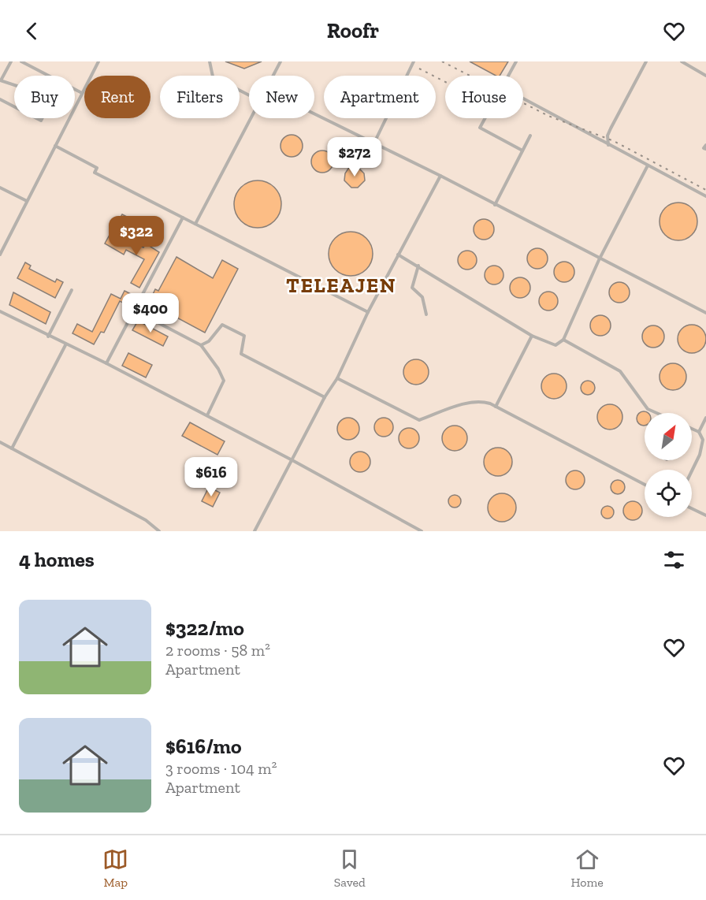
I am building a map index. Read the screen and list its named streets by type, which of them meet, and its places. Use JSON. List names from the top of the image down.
{
  "districts": ["TELEAJEN"],
  "north": "top right",
  "page": {
    "header": "Roofr",
    "chip": [
      "Buy",
      "Rent",
      "Filters",
      "New",
      "Apartment",
      "House"
    ],
    "price": [
      "$272",
      "$322",
      "$400",
      "$616"
    ],
    "heading": "4 homes",
    "list": [
      {
        "name": "$322/mo",
        "note": "2 rooms · 58 m² · Apartment"
      },
      {
        "name": "$616/mo",
        "note": "3 rooms · 104 m² · Apartment"
      }
    ],
    "tabs": ["Map", "Saved", "Home"]
  }
}
